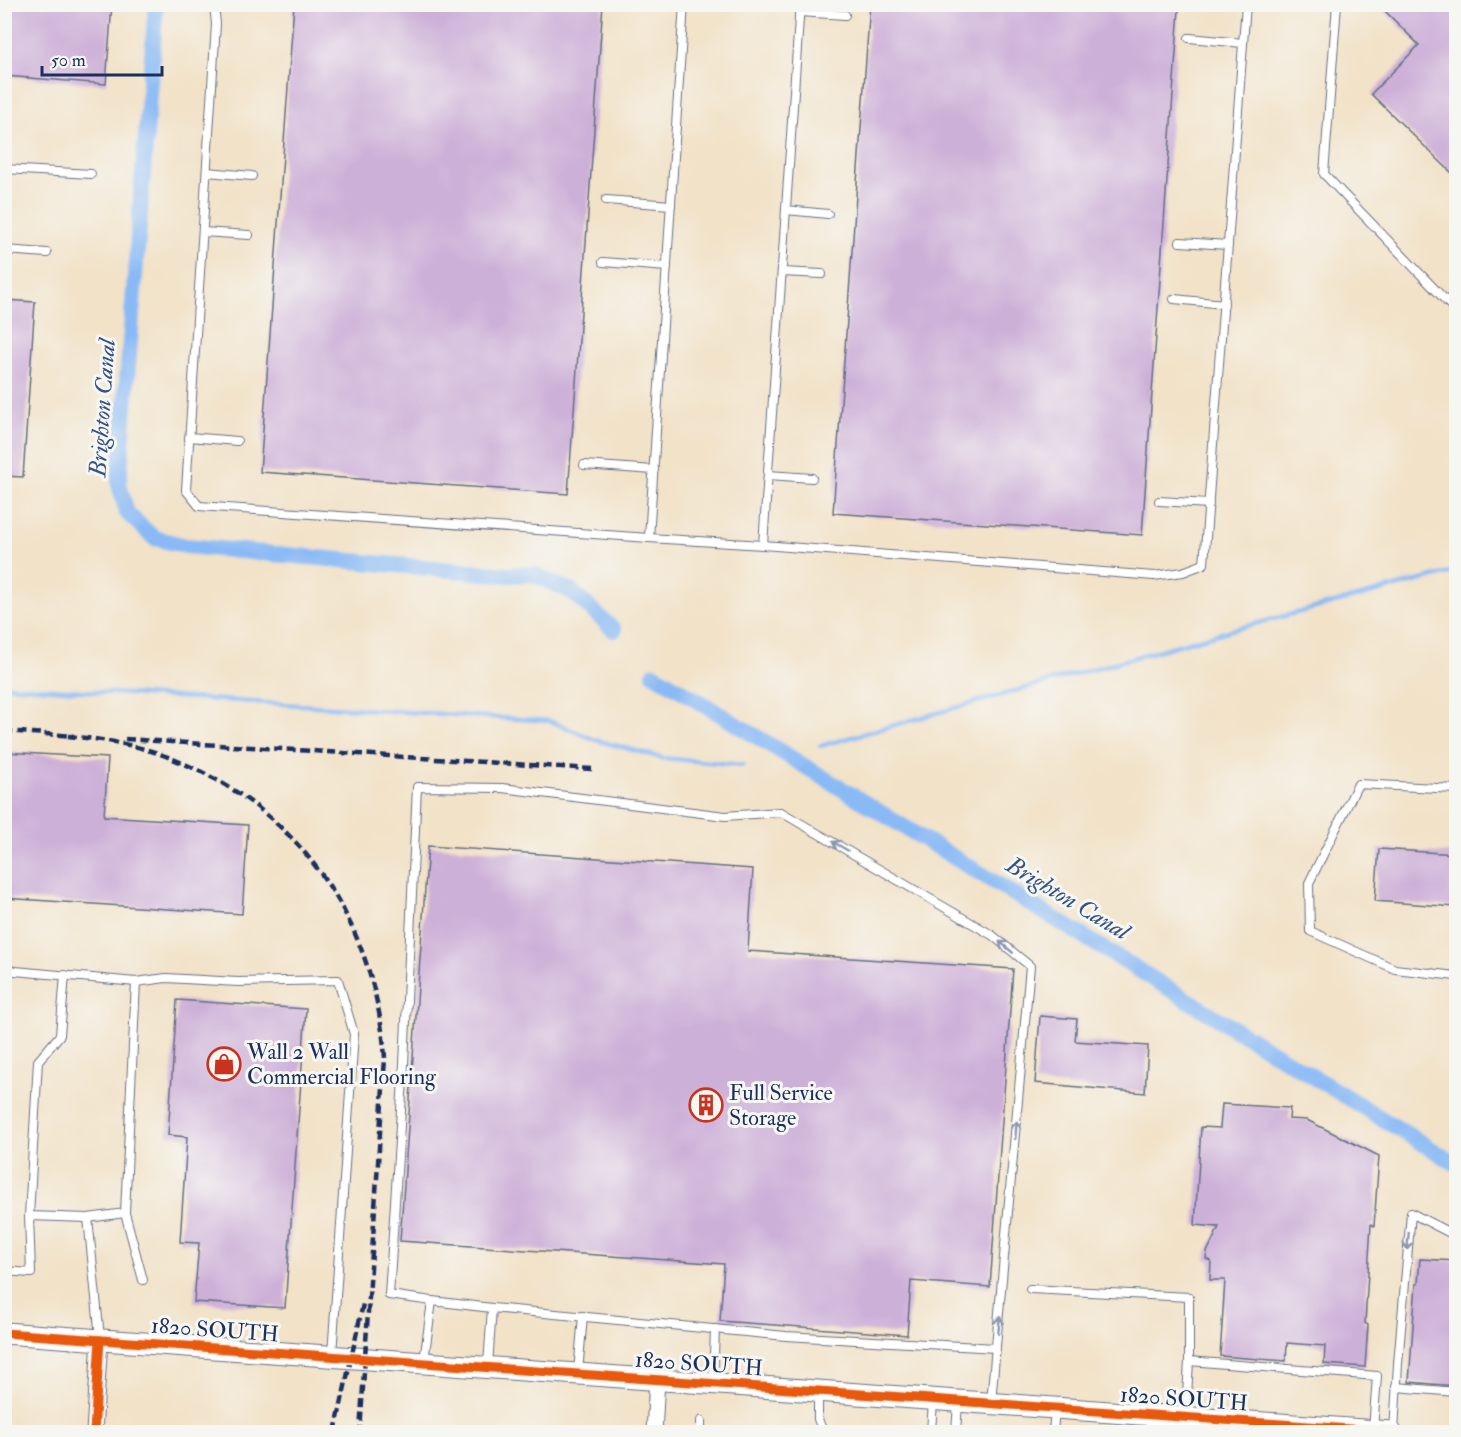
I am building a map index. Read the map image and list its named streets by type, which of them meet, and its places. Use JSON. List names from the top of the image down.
{
  "streets": {
    "street": ["1820 SOUTH"]
  },
  "water": ["Brighton Canal"],
  "places": {
    "shop": ["Wall 2 Wall Commercial Flooring"],
    "building": ["Full Service Storage"]
  },
  "scale_bar": "50 m"
}
